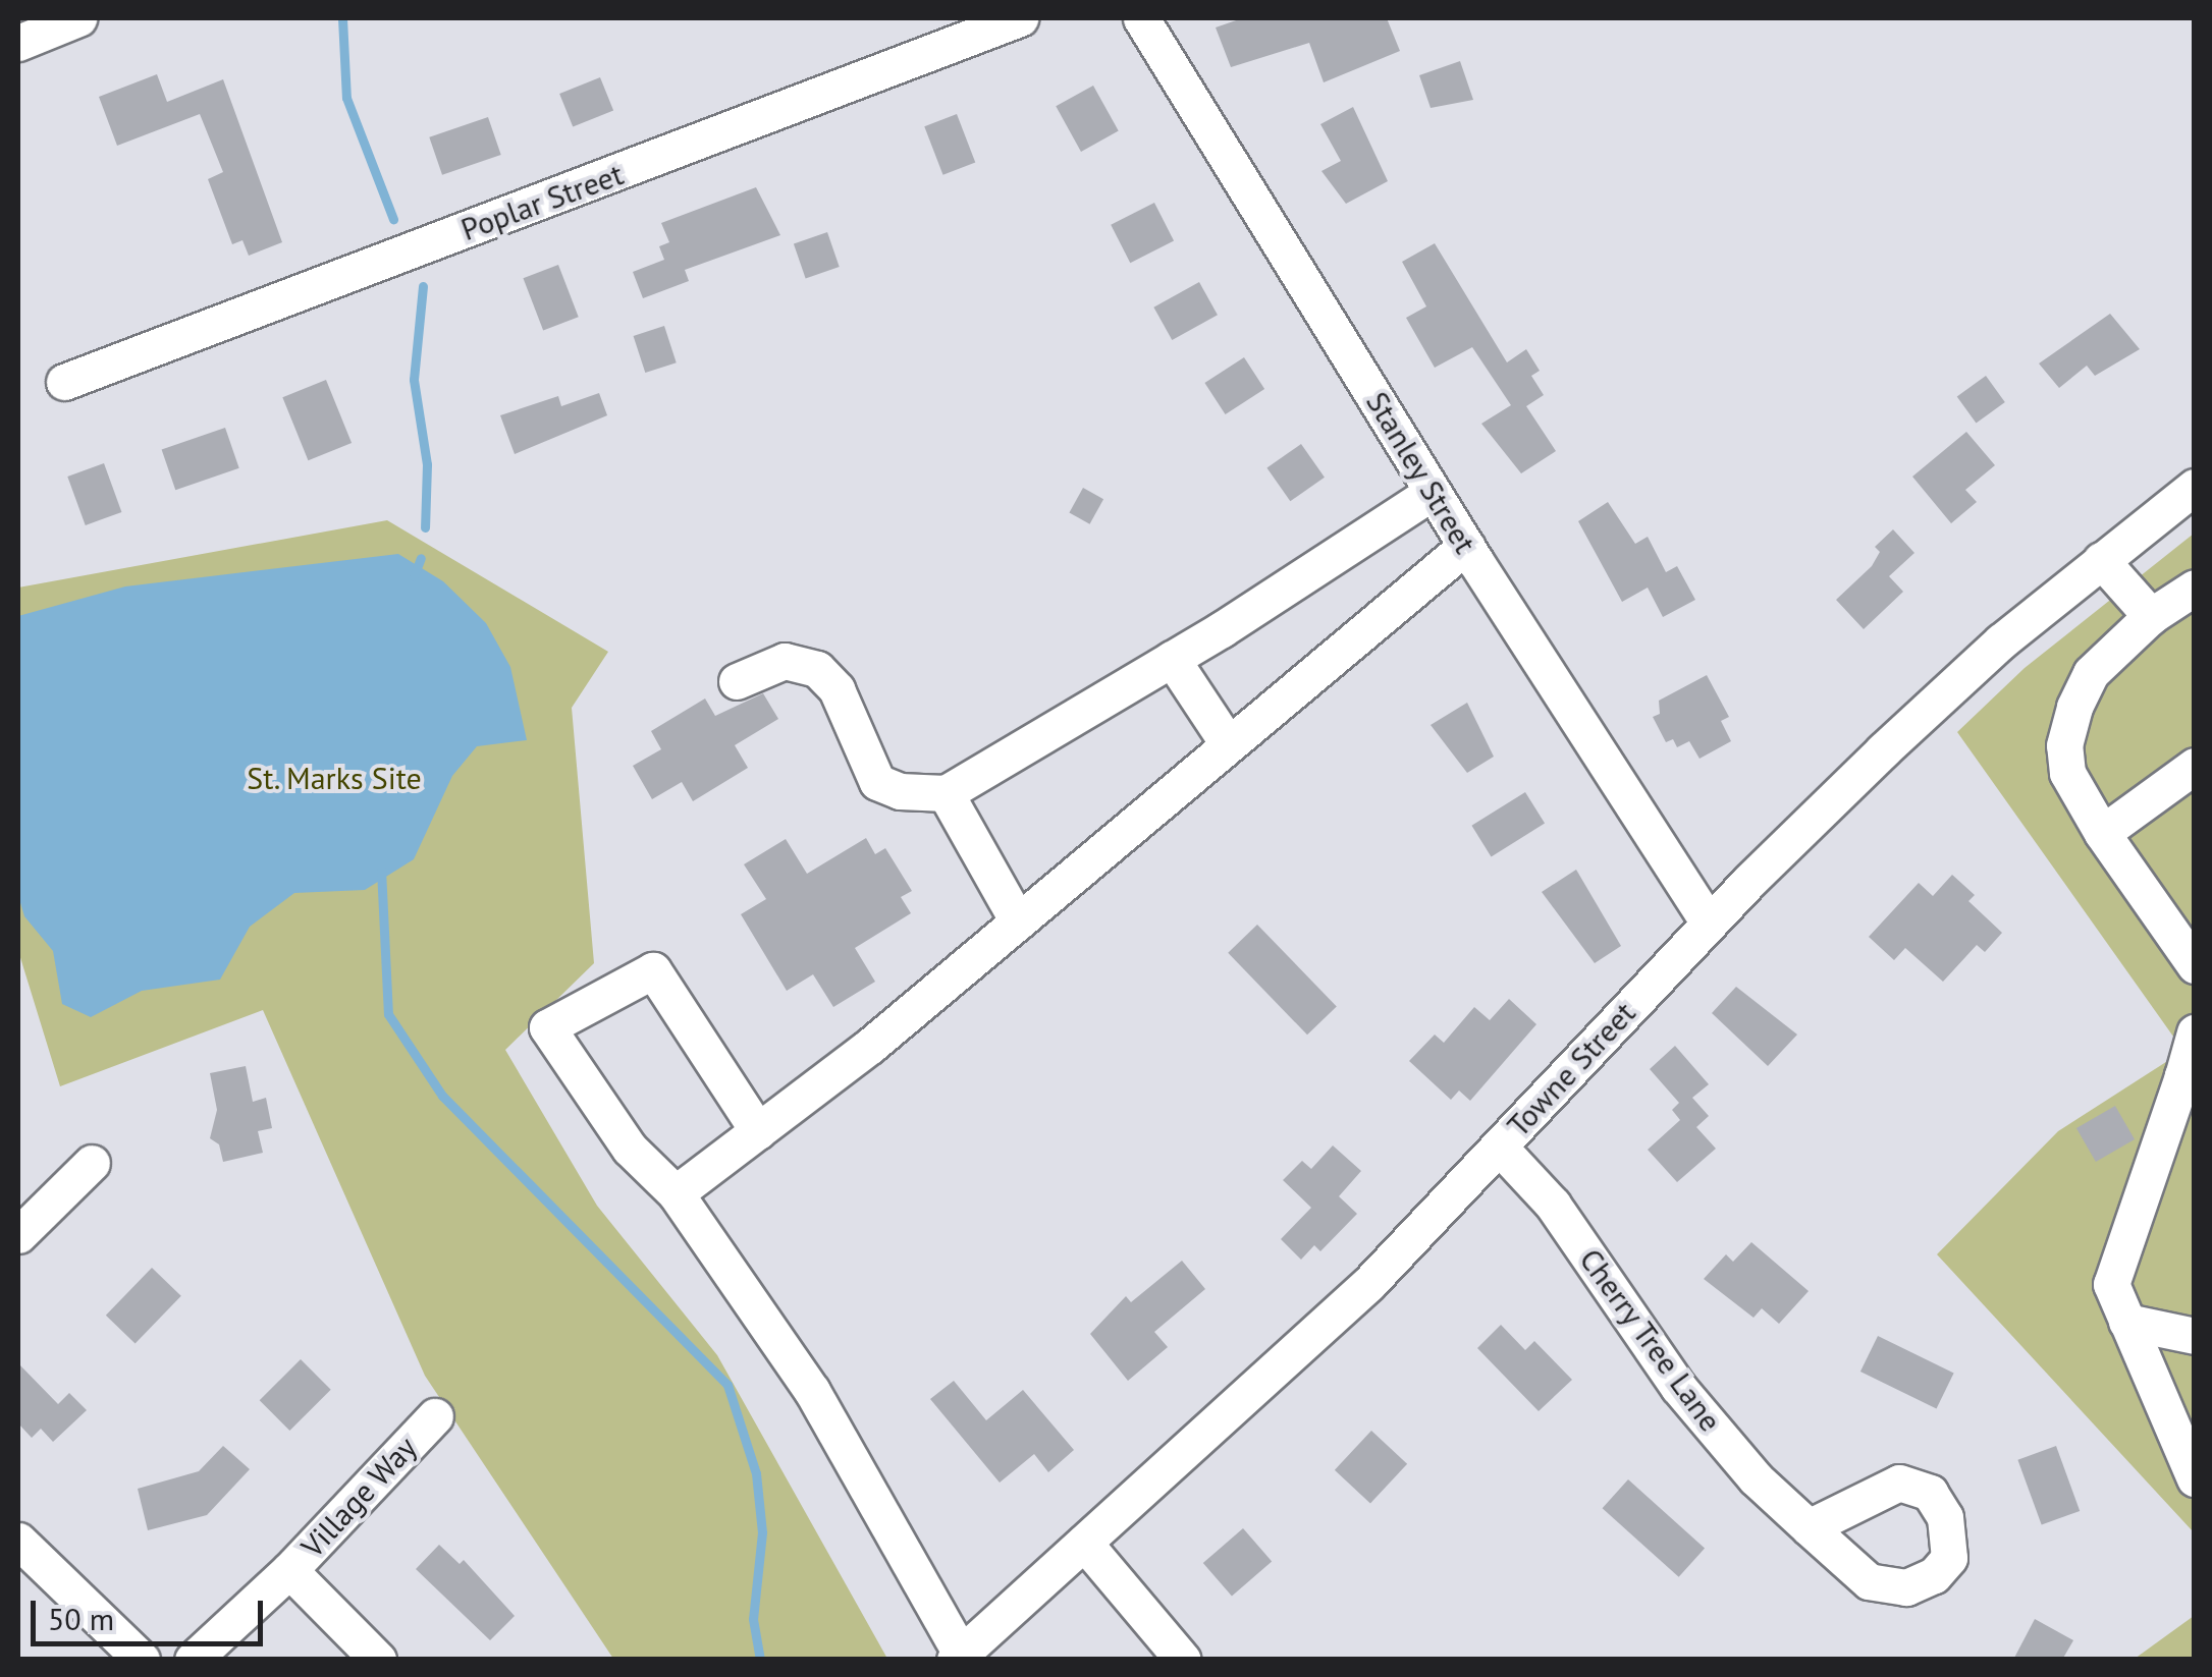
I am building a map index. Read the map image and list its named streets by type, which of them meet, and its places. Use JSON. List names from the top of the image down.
{
  "streets": {
    "street": [
      "Poplar Street",
      "Stanley Street",
      "Towne Street",
      "Cherry Tree Lane",
      "Village Way"
    ]
  },
  "crossings": [
    ["Stanley Street", "Towne Street"],
    ["Towne Street", "Cherry Tree Lane"]
  ],
  "parks": ["St. Marks Site"],
  "scale_bar": "50 m"
}
